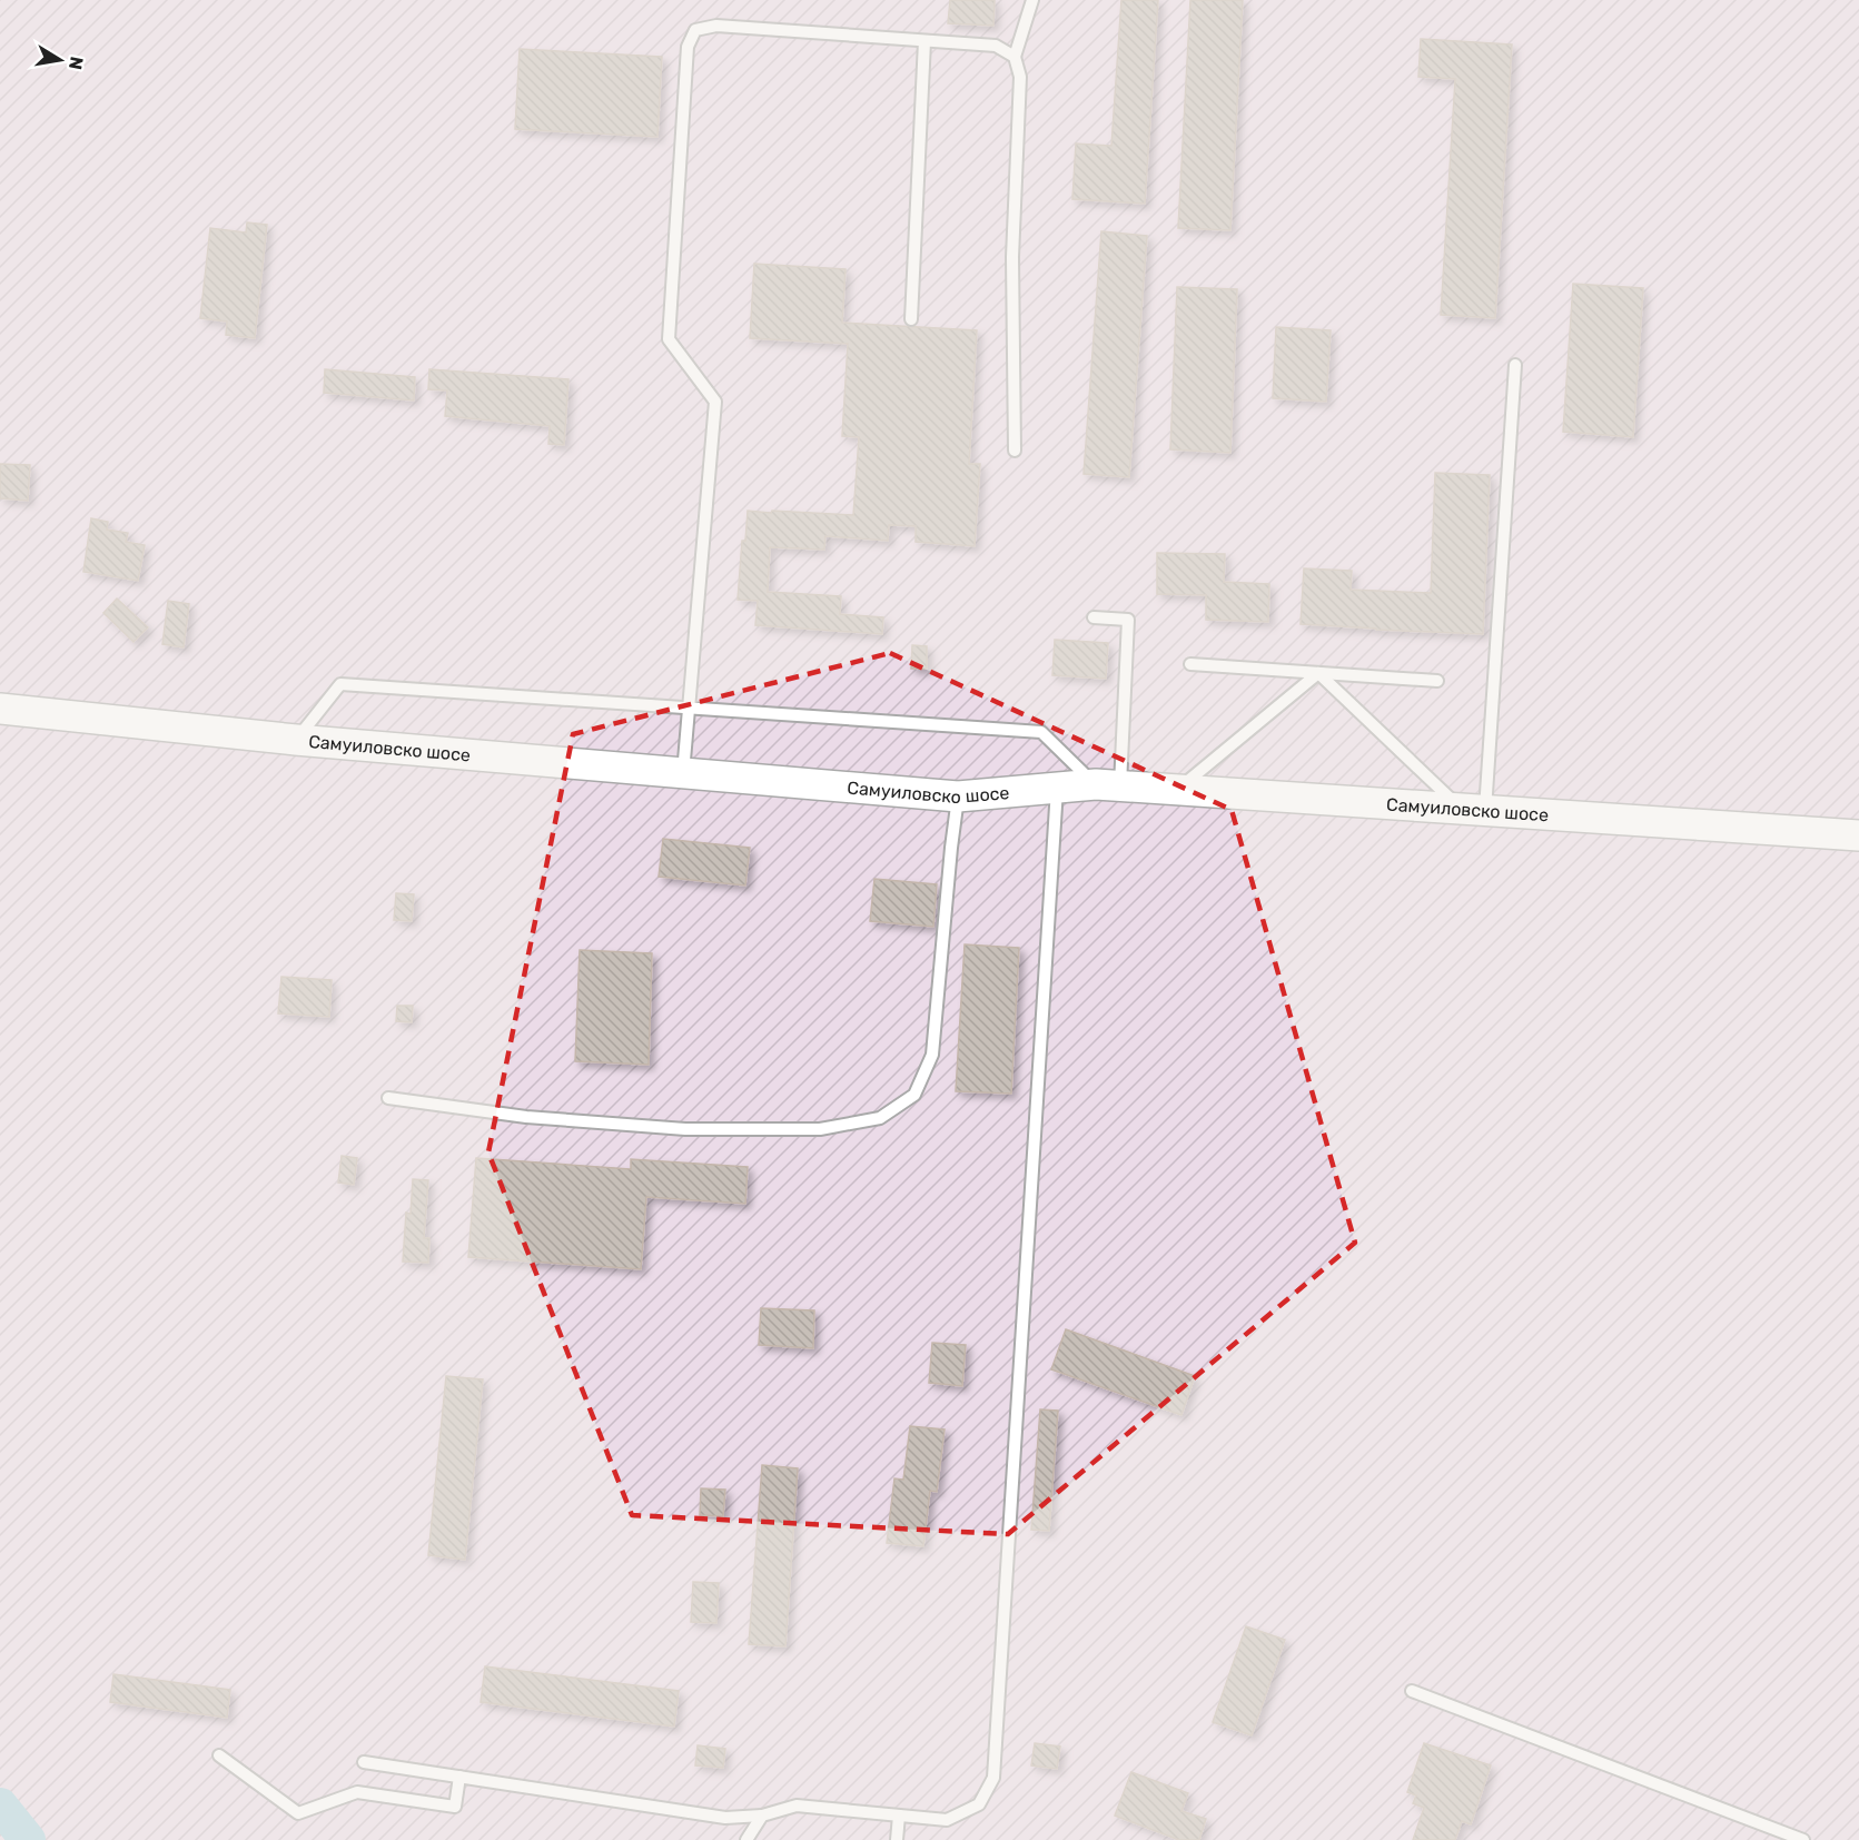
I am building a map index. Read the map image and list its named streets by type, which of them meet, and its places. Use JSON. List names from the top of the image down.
{
  "streets": {
    "street": ["Самуиловско шосе"]
  },
  "north": "right"
}
